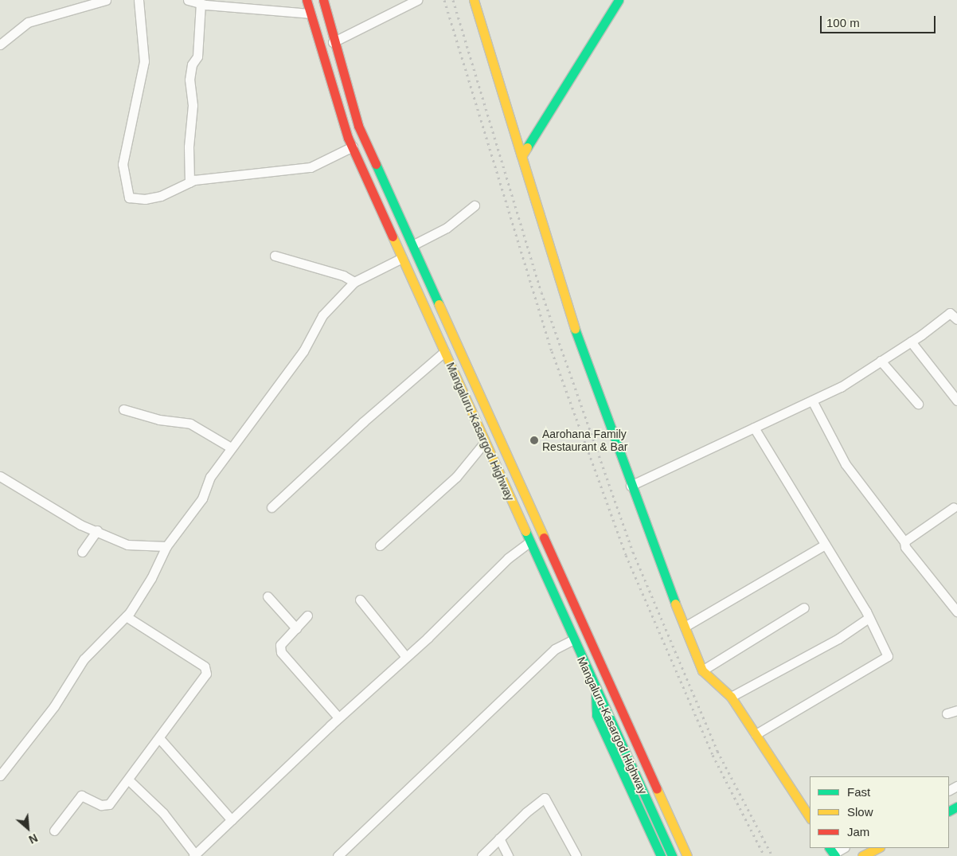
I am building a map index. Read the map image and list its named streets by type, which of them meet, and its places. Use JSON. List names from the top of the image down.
{
  "streets": {
    "main road": ["Mangaluru-Kasargod Highway"]
  },
  "places": ["Aarohana Family Restaurant & Bar"],
  "legend": ["Fast", "Slow", "Jam"],
  "scale_bar": "100 m",
  "north": "bottom right"
}
